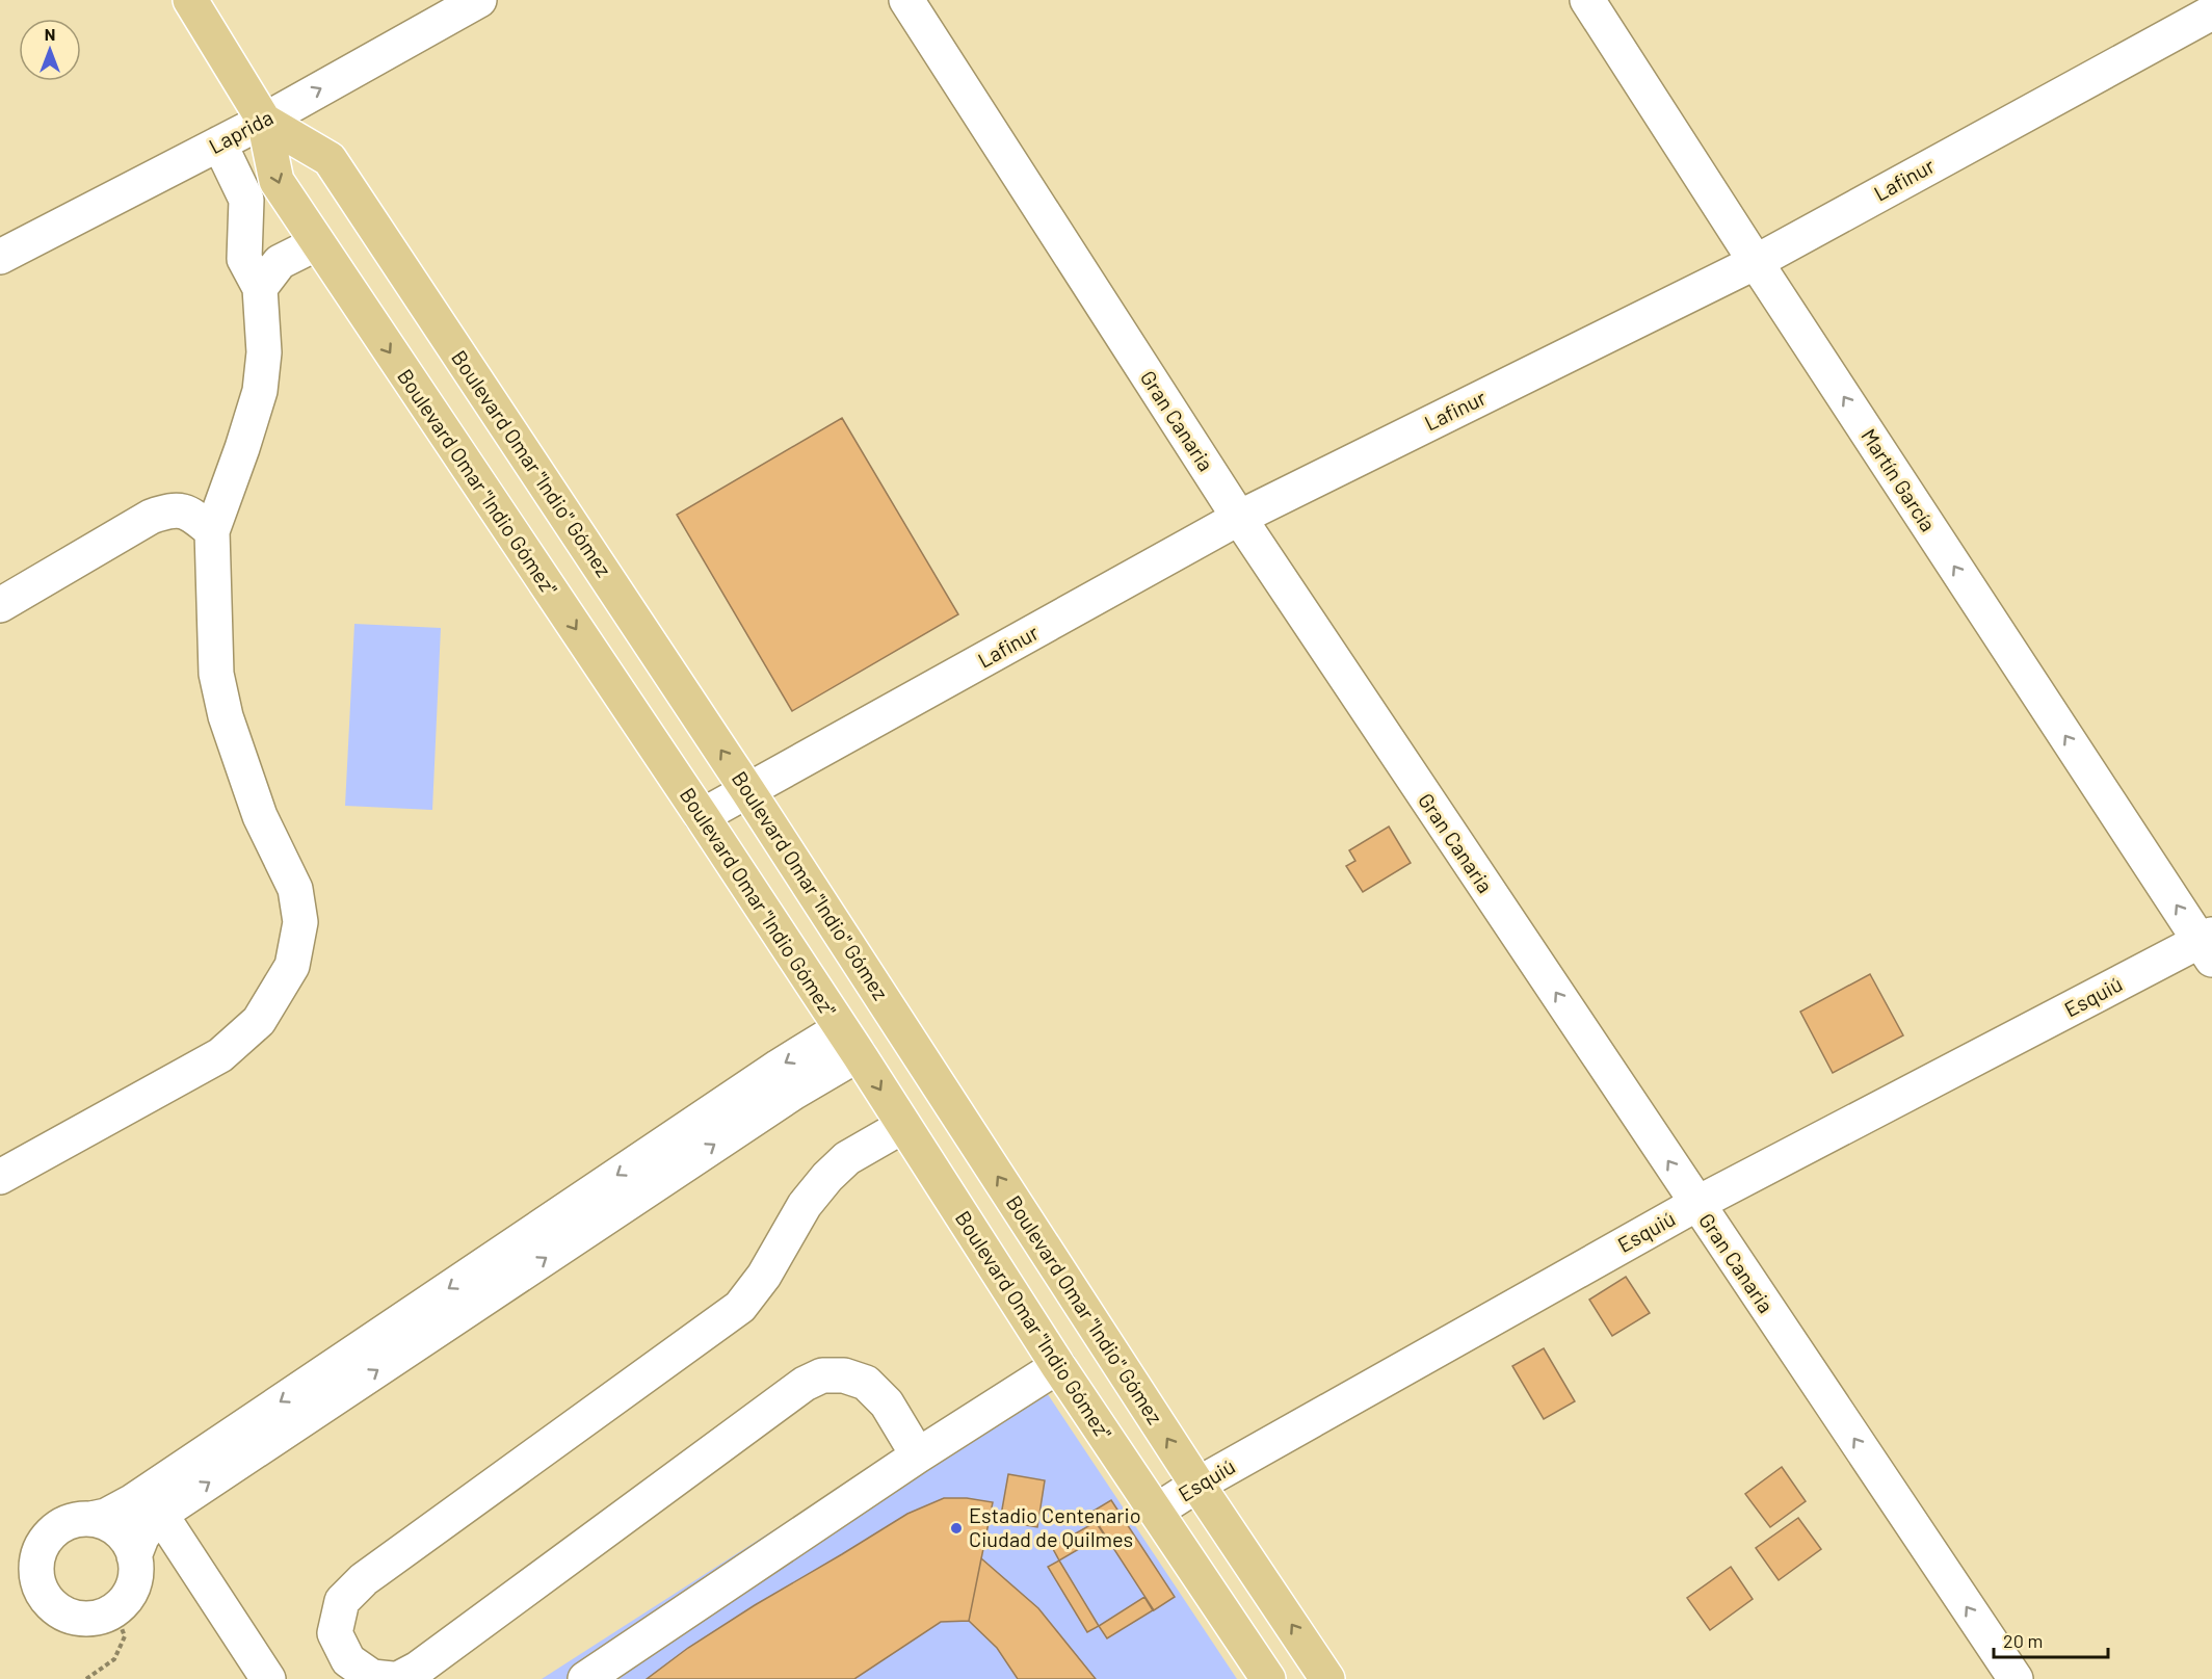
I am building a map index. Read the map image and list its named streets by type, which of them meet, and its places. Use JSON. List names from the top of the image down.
{
  "streets": {
    "main road": ["Boulevard Omar \"Indio\" Gómez", "Boulevard Omar \"Indio Gómez\""],
    "street": [
      "Laprida",
      "Lafinur",
      "Gran Canaria",
      "Martín García",
      "Esquiú"
    ]
  },
  "crossings": [
    ["Laprida", "Boulevard Omar \"Indio\" Gómez"],
    ["Laprida", "Boulevard Omar \"Indio Gómez\""],
    ["Lafinur", "Gran Canaria"],
    ["Lafinur", "Boulevard Omar \"Indio\" Gómez"],
    ["Lafinur", "Martín García"],
    ["Lafinur", "Boulevard Omar \"Indio Gómez\""],
    ["Gran Canaria", "Esquiú"],
    ["Boulevard Omar \"Indio\" Gómez", "Boulevard Omar \"Indio Gómez\""],
    ["Boulevard Omar \"Indio\" Gómez", "Esquiú"],
    ["Martín García", "Esquiú"],
    ["Boulevard Omar \"Indio Gómez\"", "Esquiú"]
  ],
  "one_way": [
    "Laprida",
    "Gran Canaria",
    "Boulevard Omar \"Indio\" Gómez",
    "Martín García",
    "Boulevard Omar \"Indio Gómez\""
  ],
  "places": ["Estadio Centenario Ciudad de Quilmes"],
  "scale_bar": "20 m",
  "north": "top"
}
